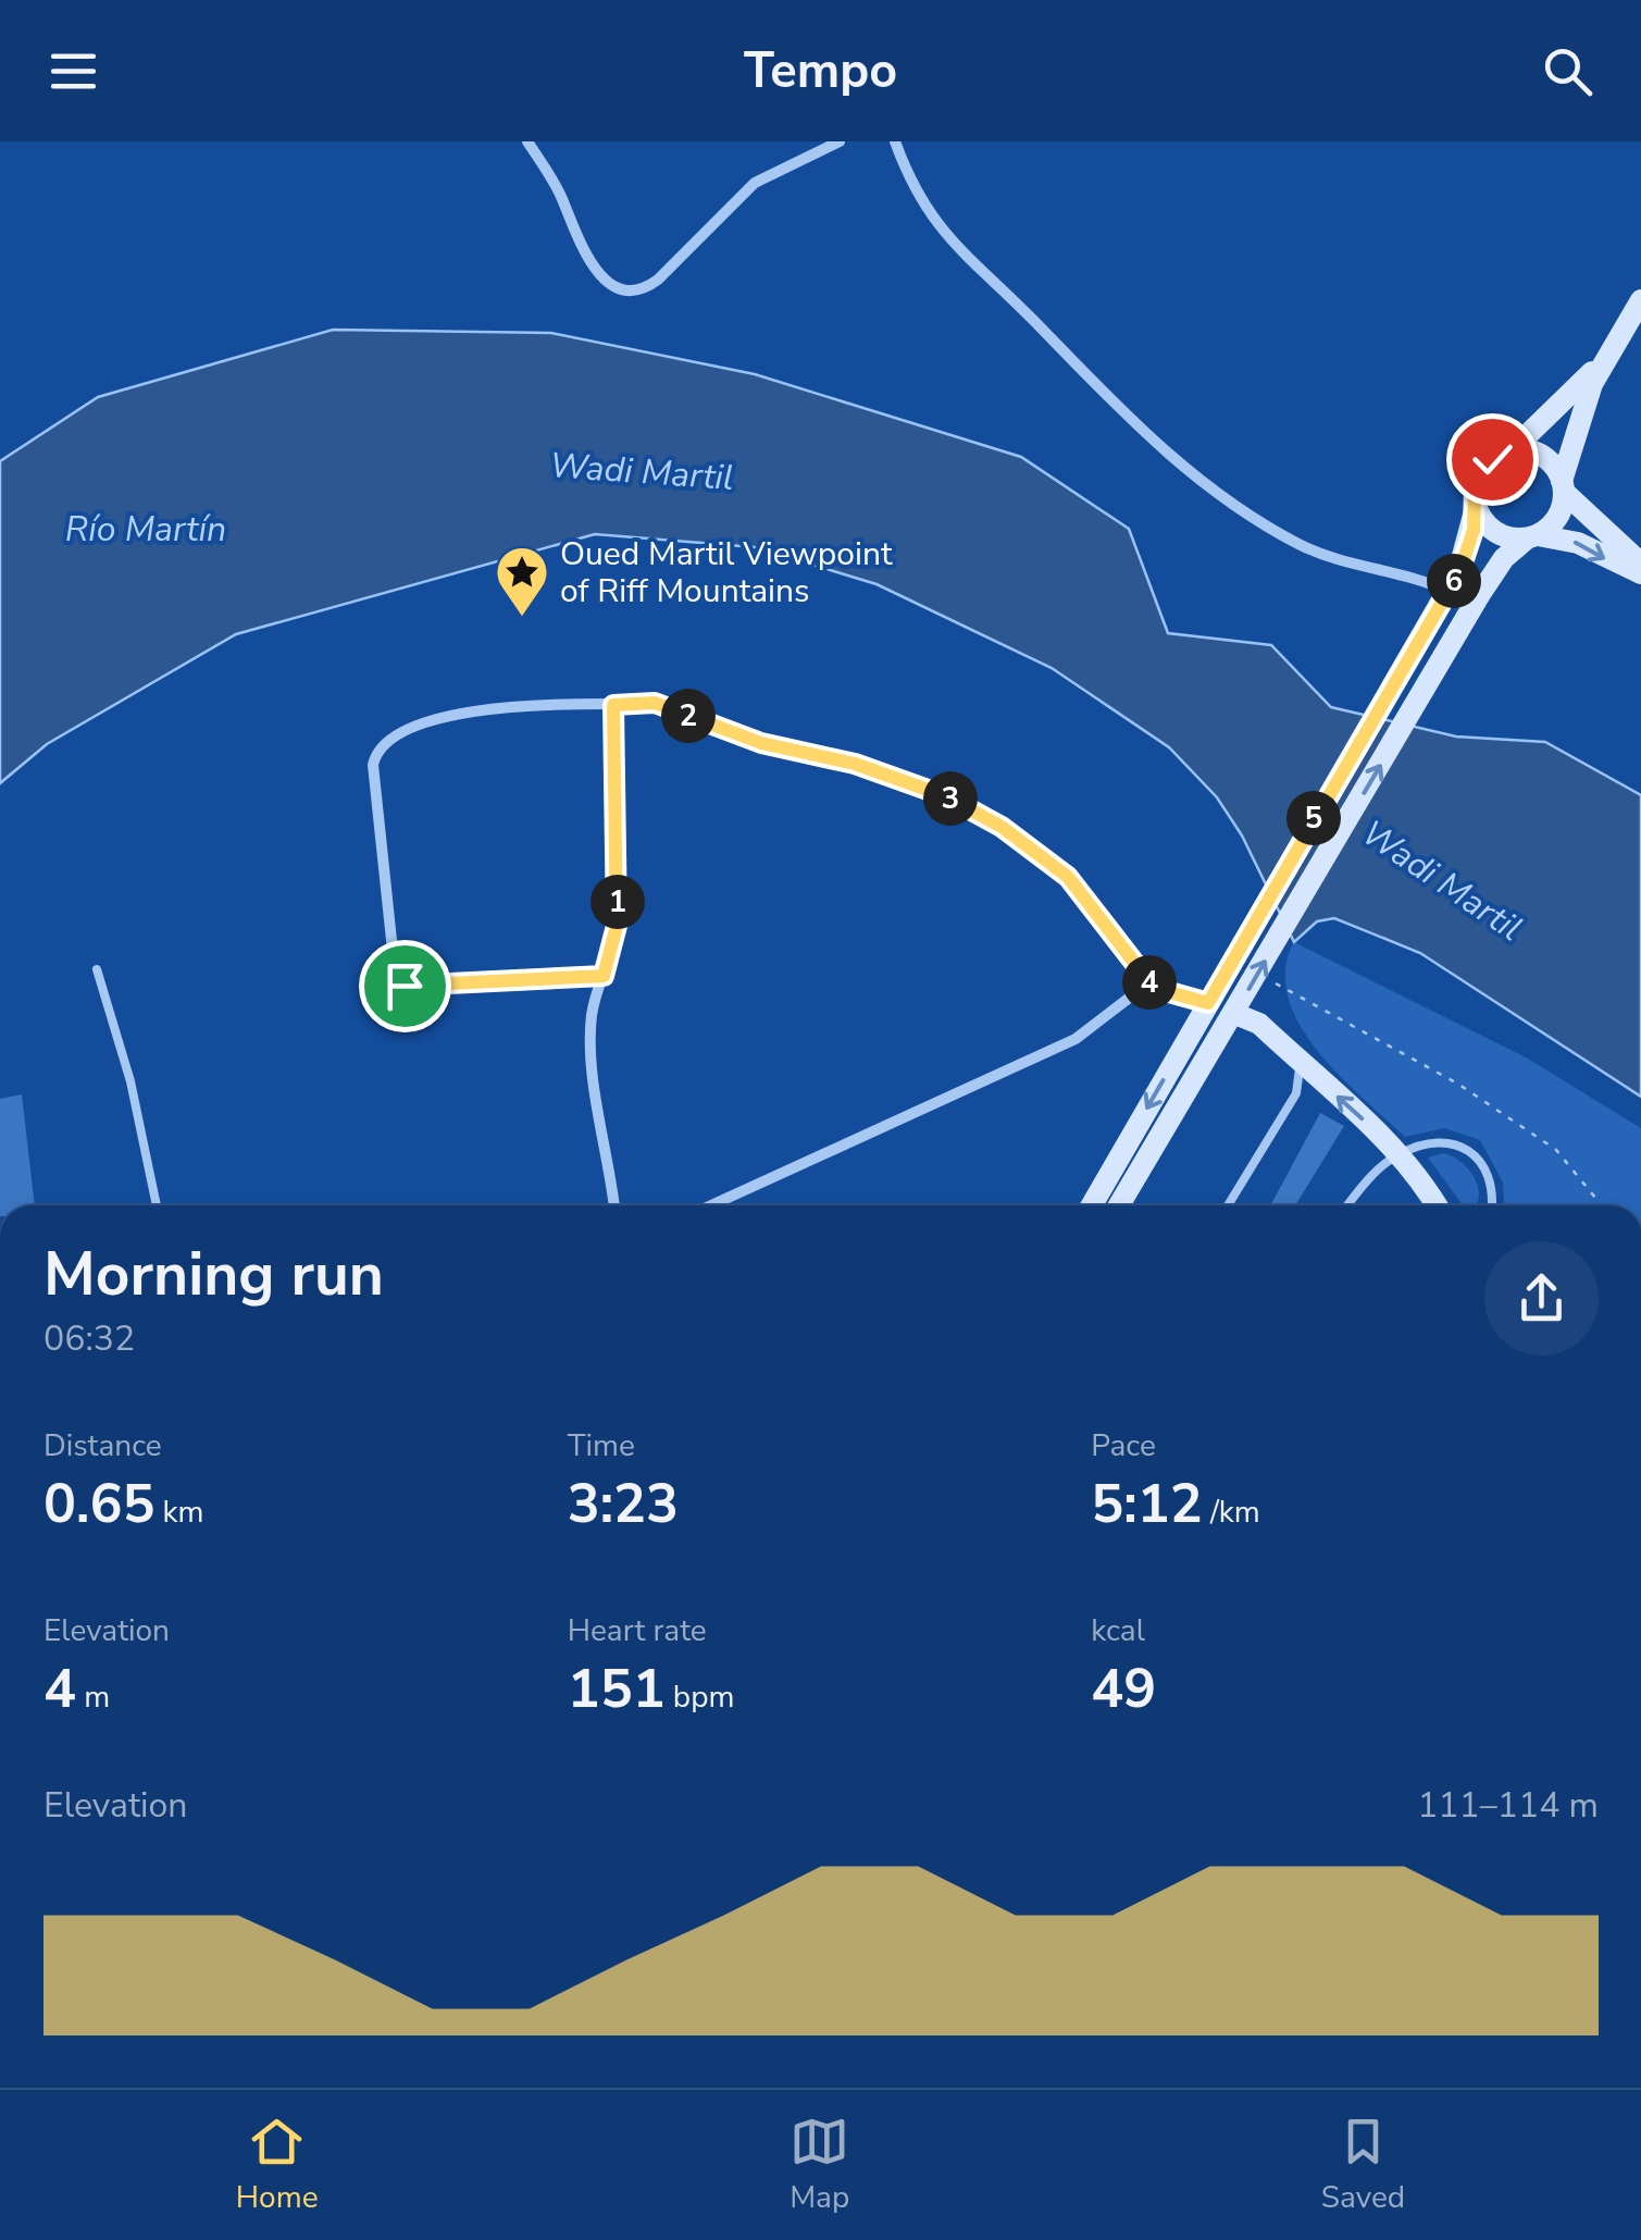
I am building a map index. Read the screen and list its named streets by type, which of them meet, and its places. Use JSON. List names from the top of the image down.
{
  "water": ["Wadi Martil", "Río Martín"],
  "places": {
    "place": ["Oued Martil Viewpoint of Riff Mountains"]
  },
  "page": {
    "header": "Tempo",
    "pins": [
      "6",
      "2",
      "3",
      "5",
      "1",
      "4"
    ],
    "heading": ["Morning run", "06:32"],
    "stats": [
      ["Distance", "0.65 km"],
      ["Time", "3:23"],
      ["Pace", "5:12 /km"],
      ["Elevation", "4 m"],
      ["Heart rate", "151 bpm"],
      ["kcal", "49"]
    ],
    "chart": ["Elevation", "111–114 m"],
    "tabs": ["Home", "Map", "Saved"]
  }
}
